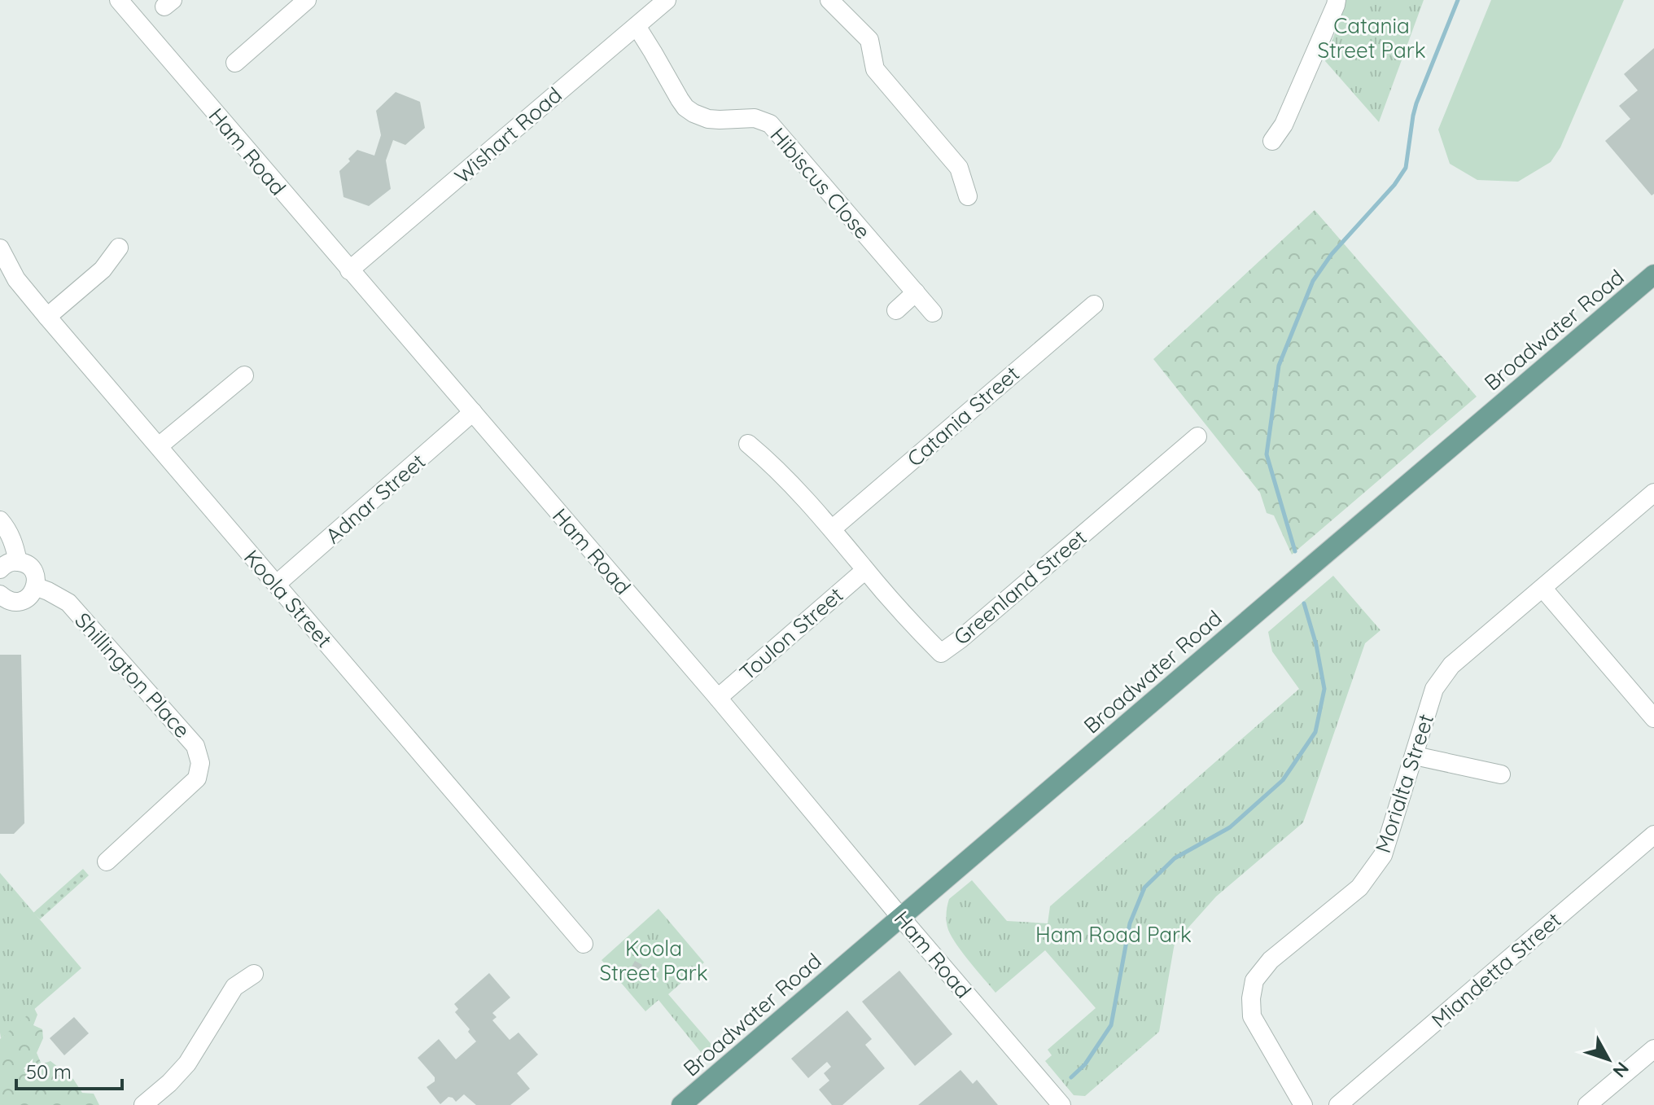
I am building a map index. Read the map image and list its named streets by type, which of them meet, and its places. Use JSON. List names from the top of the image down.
{
  "streets": {
    "main road": ["Broadwater Road"],
    "street": [
      "Wishart Road",
      "Ham Road",
      "Hibiscus Close",
      "Catania Street",
      "Adnar Street",
      "Greenland Street",
      "Koola Street",
      "Toulon Street",
      "Shillington Place",
      "Morialta Street",
      "Miandetta Street"
    ]
  },
  "crossings": [
    ["Wishart Road", "Ham Road"],
    ["Wishart Road", "Hibiscus Close"],
    ["Ham Road", "Broadwater Road"],
    ["Ham Road", "Adnar Street"],
    ["Ham Road", "Toulon Street"],
    ["Catania Street", "Greenland Street"],
    ["Adnar Street", "Koola Street"],
    ["Greenland Street", "Toulon Street"]
  ],
  "parks": ["Catania Street Park", "Ham Road Park", "Koola Street Park"],
  "scale_bar": "50 m",
  "north": "bottom right"
}
